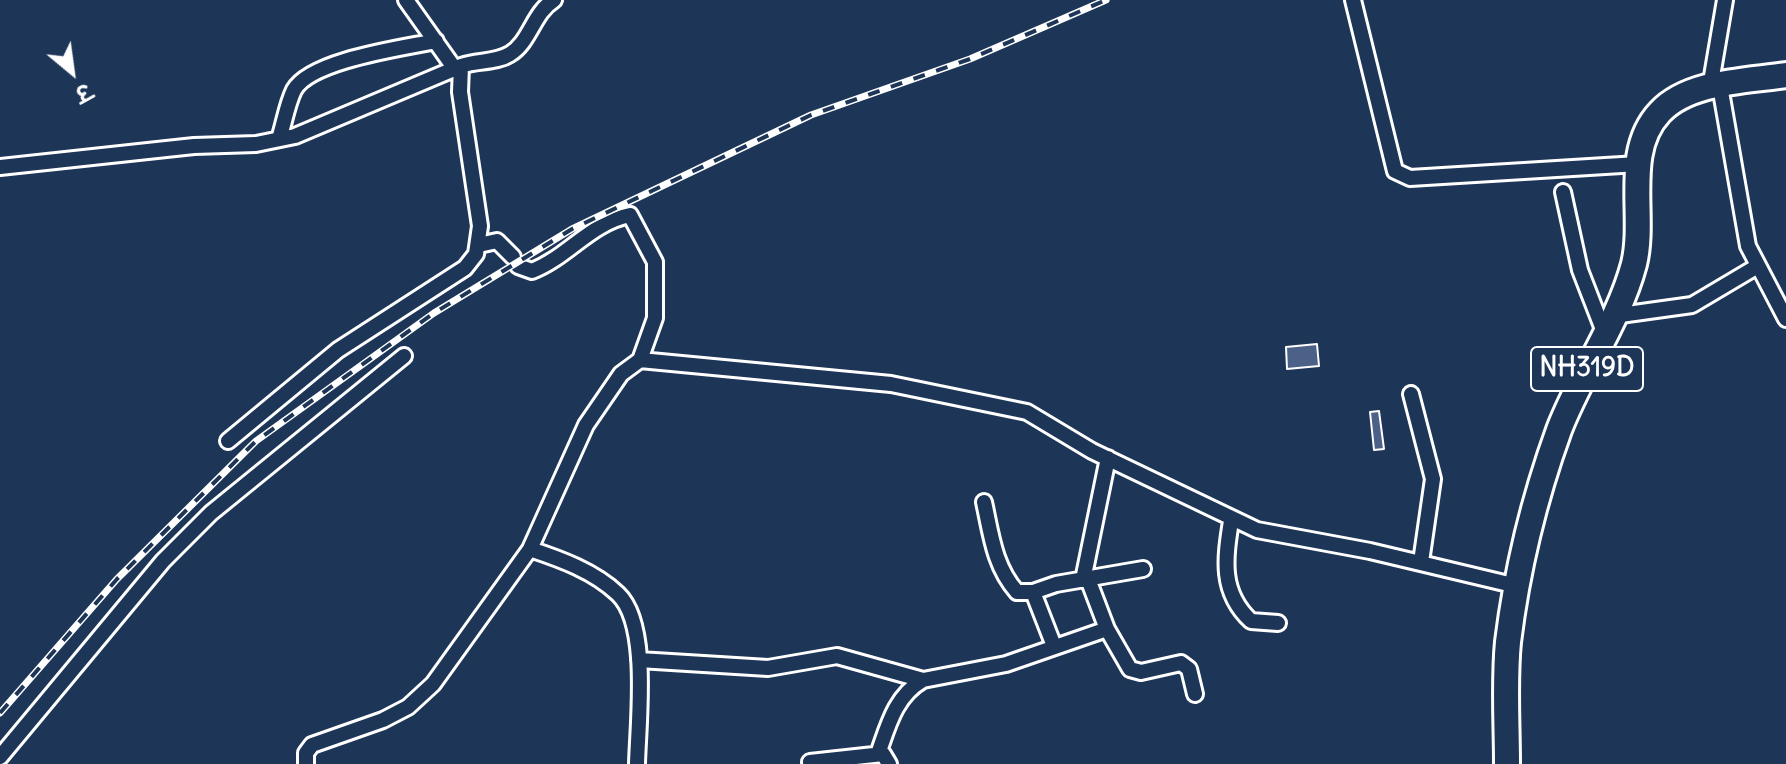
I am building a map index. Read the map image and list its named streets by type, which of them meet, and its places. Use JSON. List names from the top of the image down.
{
  "streets": {
    "highway": ["NH319D"]
  },
  "north": "bottom right"
}
